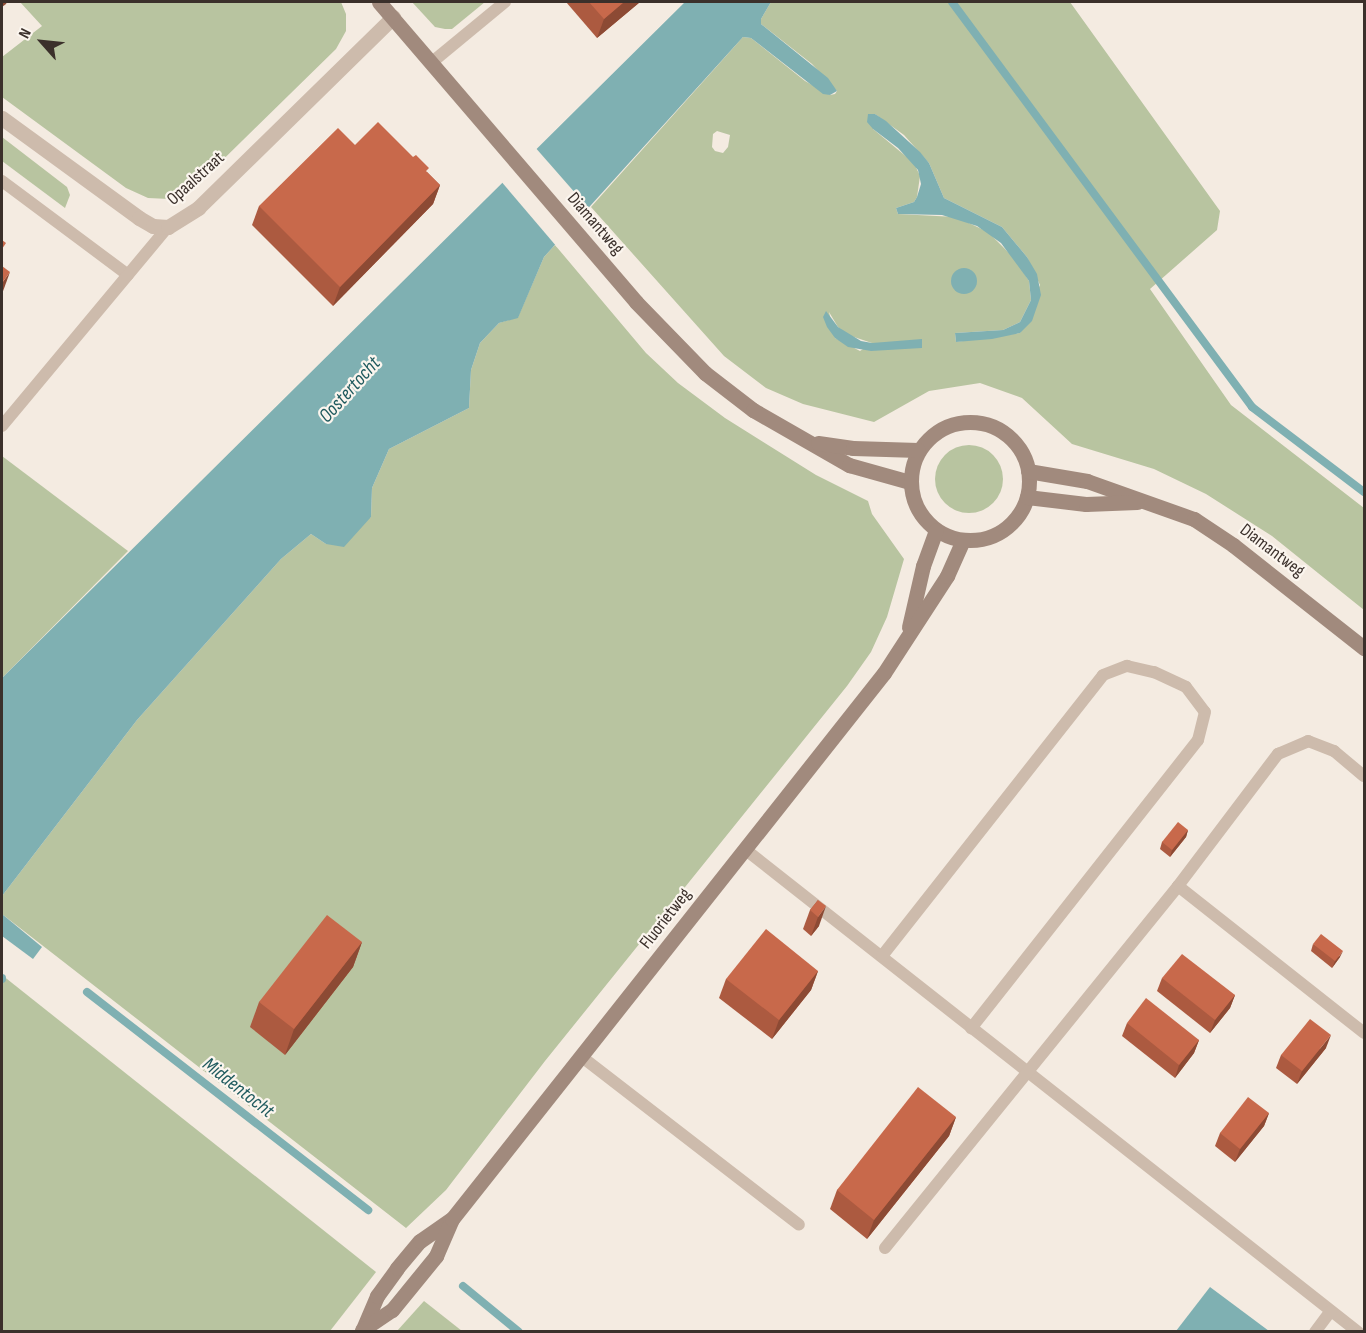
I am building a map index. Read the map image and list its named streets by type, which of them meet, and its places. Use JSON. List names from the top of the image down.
{
  "streets": {
    "street": ["Opaalstraat", "Diamantweg", "Fluorietweg"]
  },
  "crossings": [
    ["Opaalstraat", "Diamantweg"],
    ["Diamantweg", "Fluorietweg"]
  ],
  "water": ["Oostertocht", "Middentocht"],
  "north": "top left"
}
